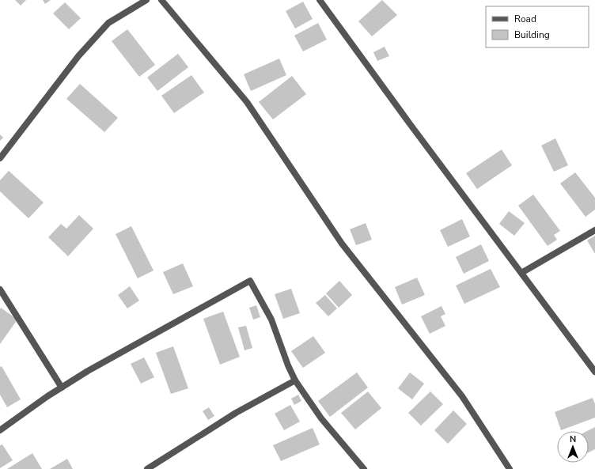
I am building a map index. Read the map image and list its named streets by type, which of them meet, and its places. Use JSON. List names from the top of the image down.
{
  "legend": ["Road", "Building"],
  "north": "top"
}
